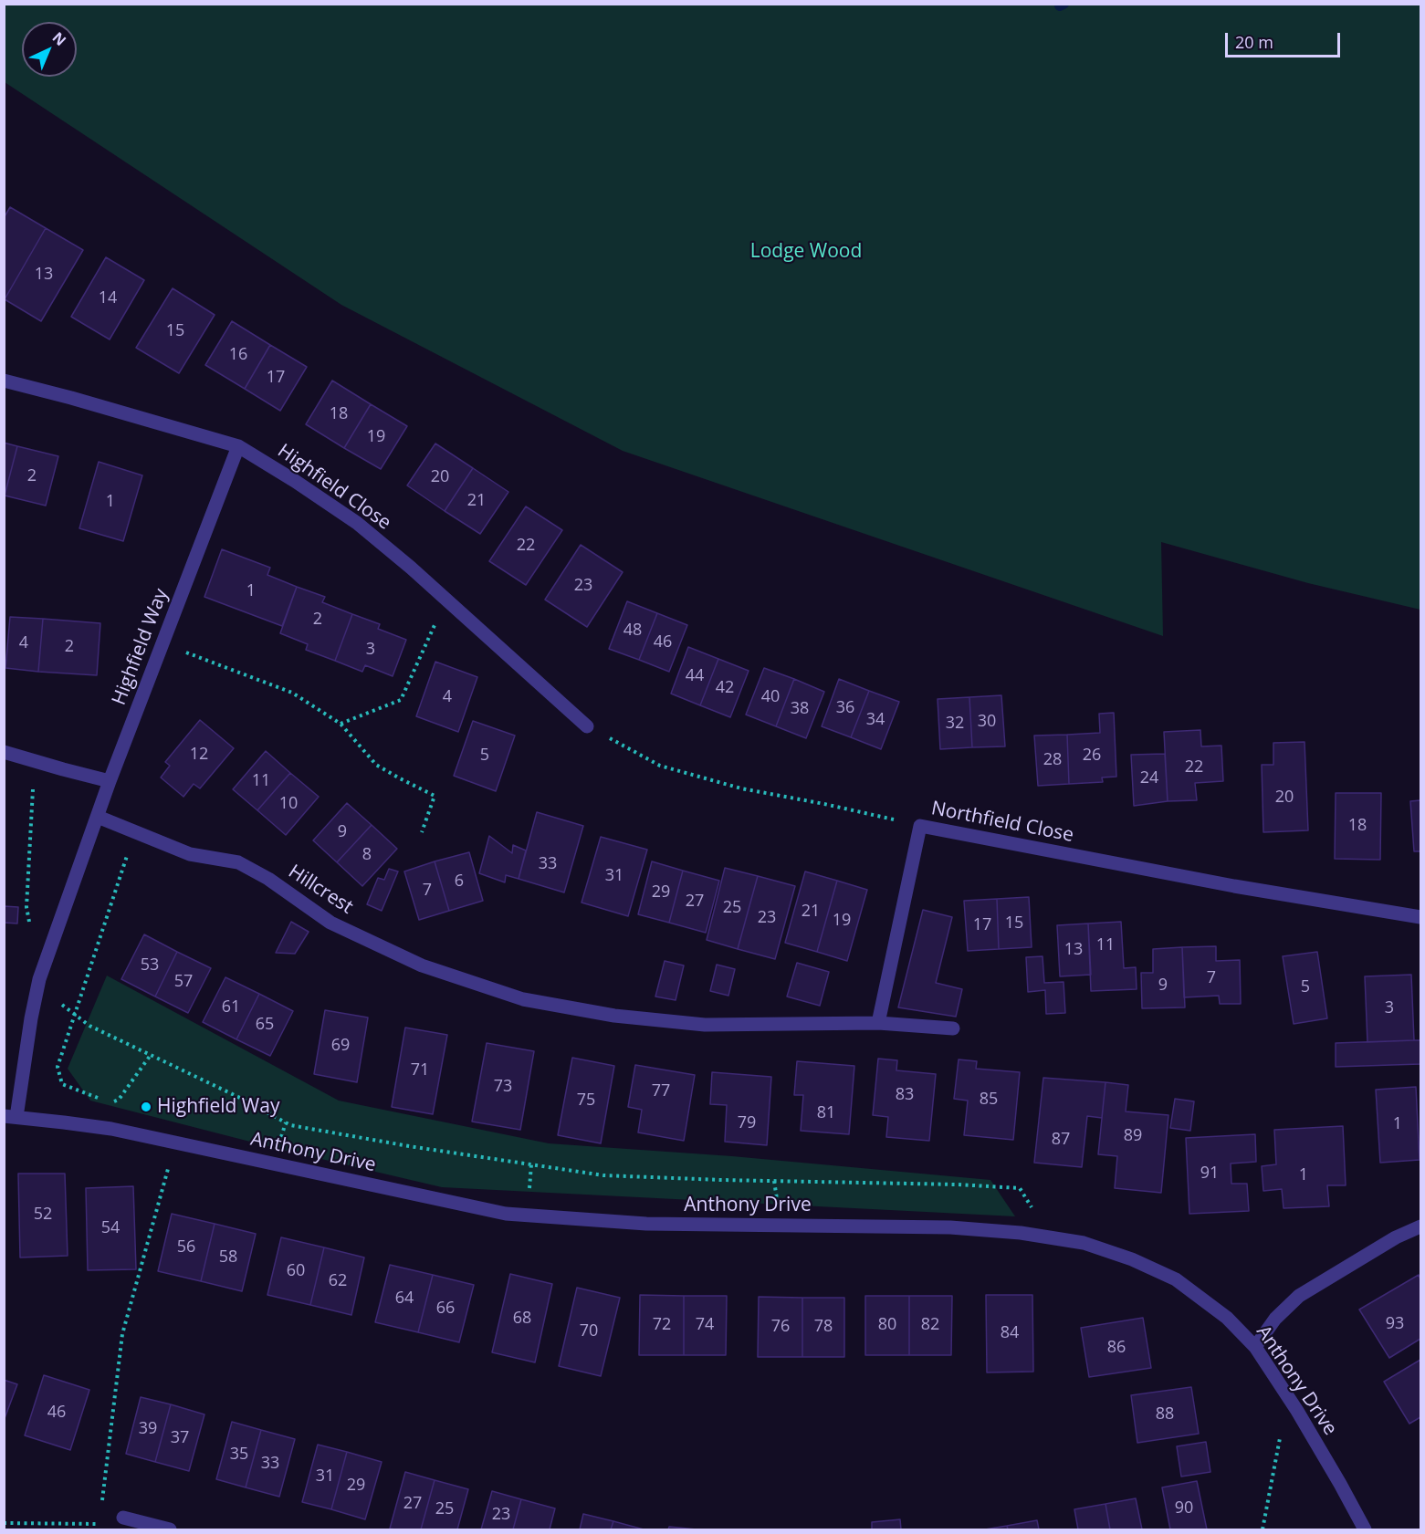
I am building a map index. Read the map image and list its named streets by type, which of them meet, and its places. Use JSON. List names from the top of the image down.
{
  "streets": {
    "street": [
      "Highfield Close",
      "Highfield Way",
      "Northfield Close",
      "Hillcrest",
      "Anthony Drive"
    ]
  },
  "crossings": [
    ["Highfield Close", "Highfield Way"],
    ["Highfield Close", "Northfield Close"],
    ["Highfield Way", "Hillcrest"],
    ["Highfield Way", "Anthony Drive"]
  ],
  "parks": ["Lodge Wood"],
  "places": ["Highfield Way"],
  "house_numbers": [
    "13",
    "14",
    "15",
    "16",
    "17",
    "18",
    "19",
    "2",
    "20",
    "21",
    "1",
    "22",
    "23",
    "1",
    "2",
    "48",
    "46",
    "4",
    "2",
    "3",
    "44",
    "42",
    "4",
    "40",
    "36",
    "38",
    "34",
    "30",
    "32",
    "12",
    "5",
    "26",
    "28",
    "22",
    "24",
    "11",
    "20",
    "10",
    "18",
    "9",
    "8",
    "33",
    "31",
    "6",
    "7",
    "29",
    "27",
    "25",
    "21",
    "23",
    "19",
    "15",
    "17",
    "11",
    "13",
    "53",
    "7",
    "57",
    "9",
    "5",
    "61",
    "3",
    "65",
    "69",
    "71",
    "73",
    "77",
    "83",
    "85",
    "75",
    "81",
    "79",
    "1",
    "89",
    "87",
    "91",
    "1",
    "52",
    "54",
    "56",
    "58",
    "60",
    "62",
    "64",
    "66",
    "68",
    "93",
    "72",
    "74",
    "80",
    "82",
    "76",
    "78",
    "70",
    "84",
    "86",
    "46",
    "88",
    "39",
    "37",
    "35",
    "33",
    "31",
    "29",
    "27",
    "90",
    "25",
    "23"
  ],
  "scale_bar": "20 m",
  "north": "top right"
}
